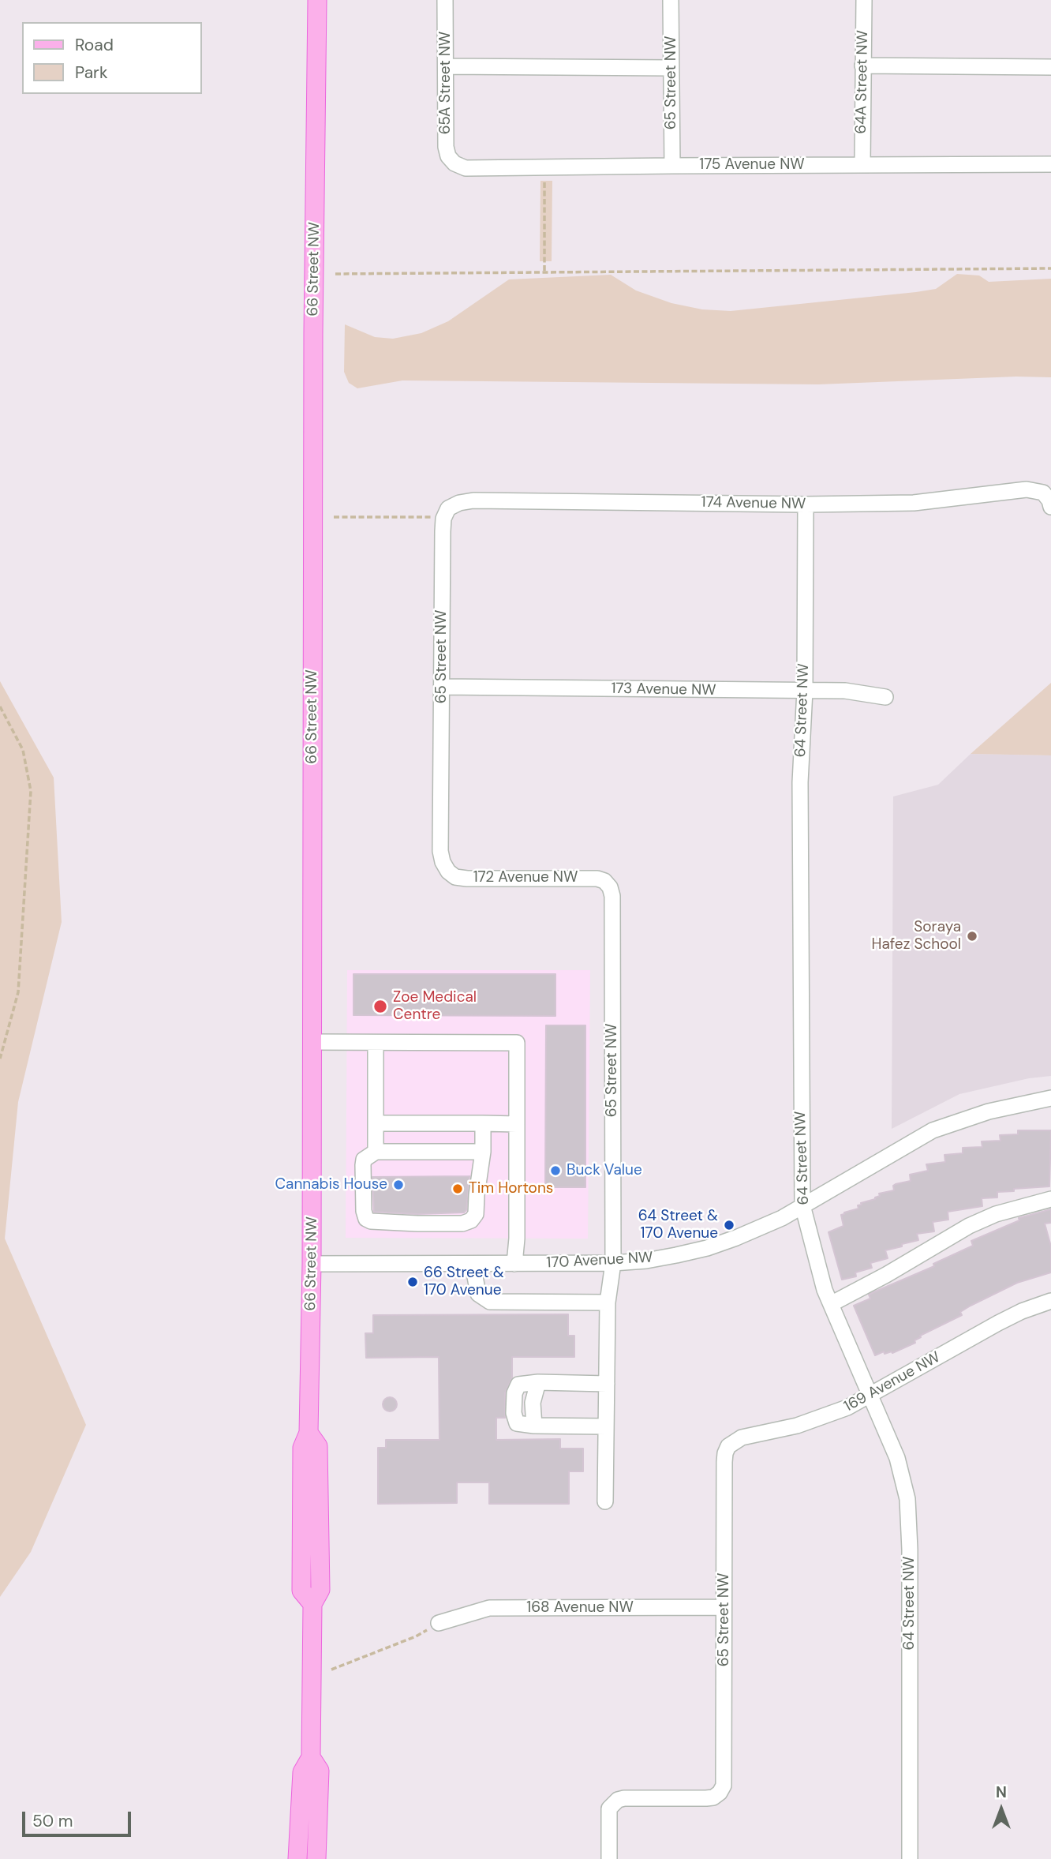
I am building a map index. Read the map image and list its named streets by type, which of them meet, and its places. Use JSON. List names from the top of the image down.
{
  "streets": {
    "main road": ["66 Street NW"],
    "street": [
      "64A Street NW",
      "65A Street NW",
      "65 Street NW",
      "175 Avenue NW",
      "174 Avenue NW",
      "173 Avenue NW",
      "64 Street NW",
      "172 Avenue NW",
      "170 Avenue NW",
      "169 Avenue NW",
      "168 Avenue NW"
    ]
  },
  "crossings": [
    ["64A Street NW", "175 Avenue NW"],
    ["65A Street NW", "175 Avenue NW"],
    ["65 Street NW", "175 Avenue NW"],
    ["65 Street NW", "174 Avenue NW"],
    ["65 Street NW", "173 Avenue NW"],
    ["65 Street NW", "172 Avenue NW"],
    ["65 Street NW", "170 Avenue NW"],
    ["65 Street NW", "169 Avenue NW"],
    ["65 Street NW", "168 Avenue NW"],
    ["66 Street NW", "170 Avenue NW"],
    ["174 Avenue NW", "64 Street NW"],
    ["173 Avenue NW", "64 Street NW"],
    ["64 Street NW", "170 Avenue NW"],
    ["64 Street NW", "169 Avenue NW"]
  ],
  "places": [
    "Soraya Hafez School",
    "Zoe Medical Centre",
    "Buck Value",
    "Cannabis House",
    "Tim Hortons",
    "64 Street & 170 Avenue",
    "66 Street & 170 Avenue"
  ],
  "legend": ["Road", "Park"],
  "scale_bar": "50 m",
  "north": "top"
}
